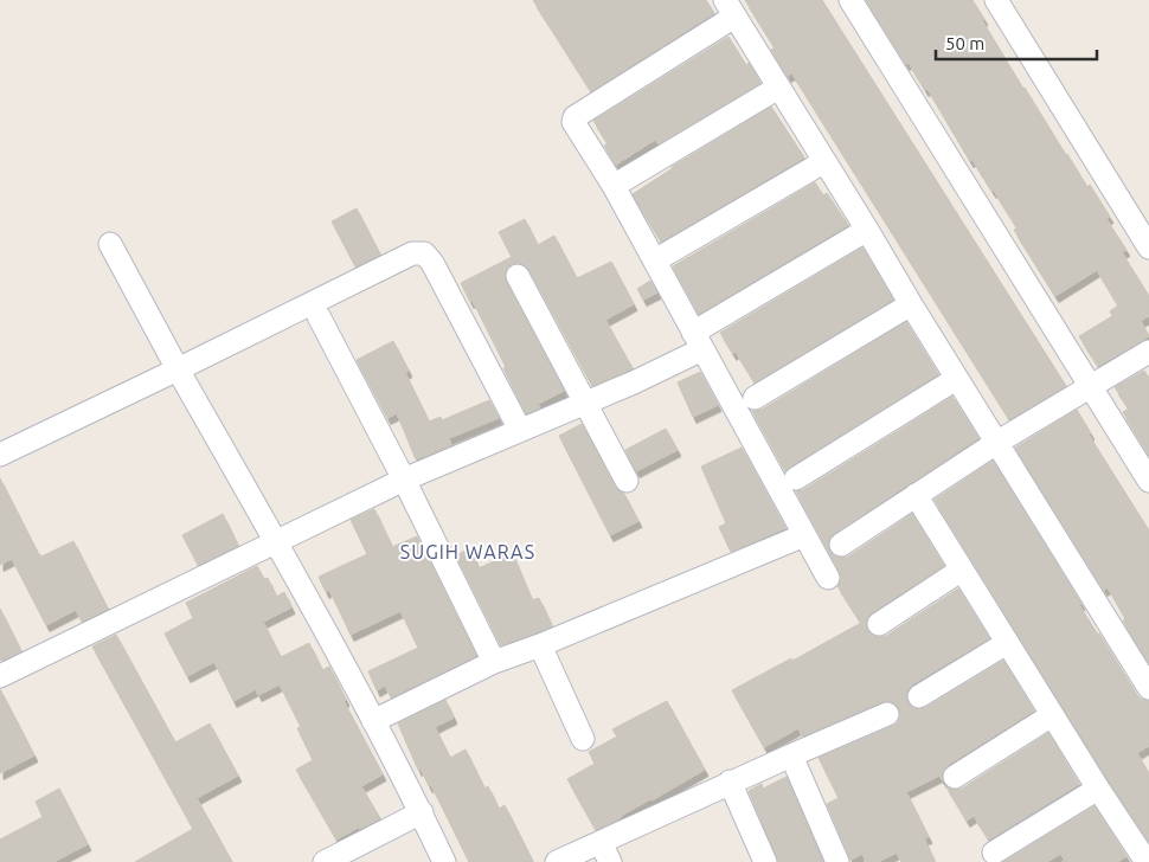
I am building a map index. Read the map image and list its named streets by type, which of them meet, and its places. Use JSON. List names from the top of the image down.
{
  "districts": ["SUGIH WARAS"],
  "scale_bar": "50 m"
}
